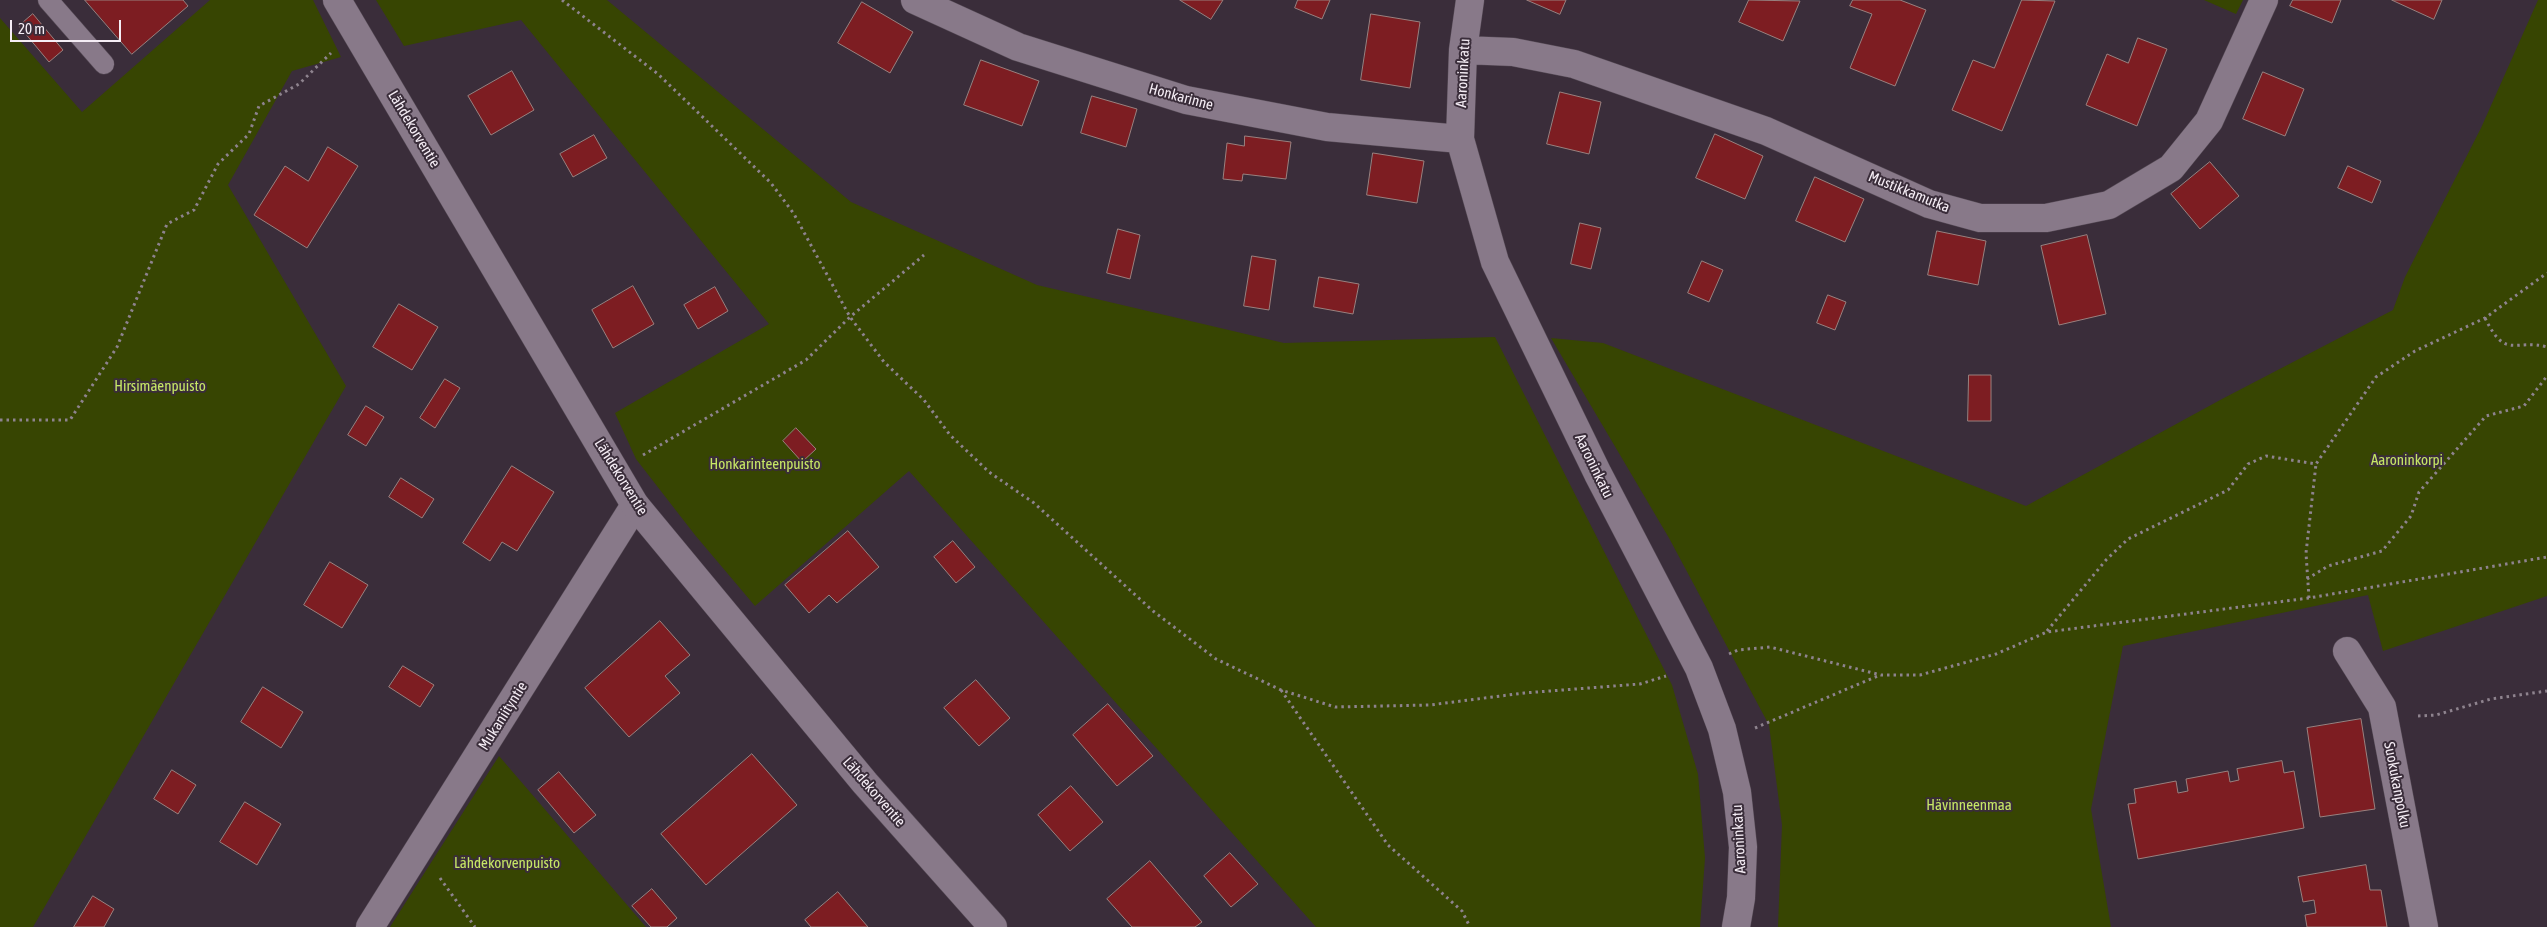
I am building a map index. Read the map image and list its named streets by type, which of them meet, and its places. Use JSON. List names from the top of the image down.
{
  "streets": {
    "street": [
      "Aaroninkatu",
      "Honkarinne",
      "Lähdekorventie",
      "Mustikkamutka",
      "Mukaniityntie",
      "Suokukanpolku"
    ]
  },
  "crossings": [
    ["Aaroninkatu", "Honkarinne"],
    ["Aaroninkatu", "Mustikkamutka"],
    ["Lähdekorventie", "Mukaniityntie"]
  ],
  "parks": [
    "Hirsimäenpuisto",
    "Aaroninkorpi",
    "Honkarinteenpuisto",
    "Hävinneenmaa",
    "Lähdekorvenpuisto"
  ],
  "scale_bar": "20 m"
}
